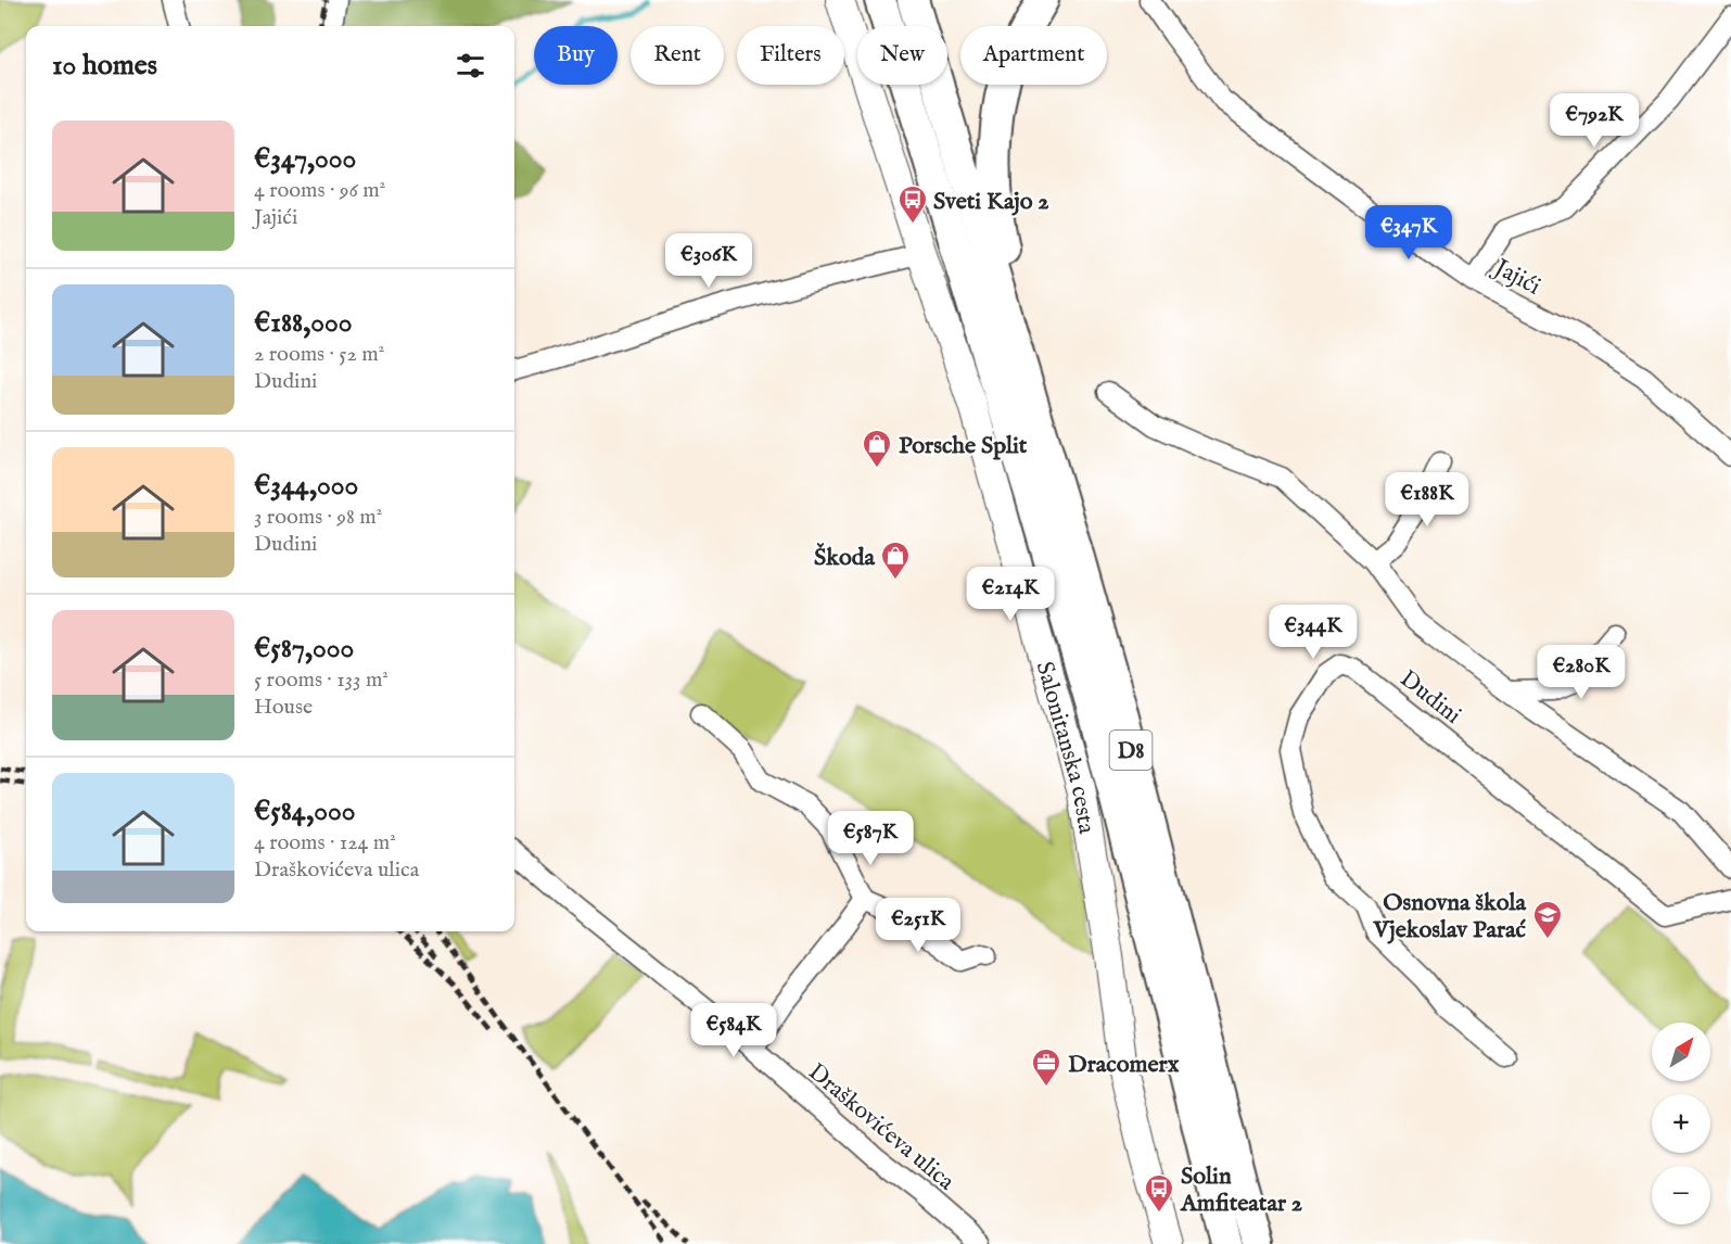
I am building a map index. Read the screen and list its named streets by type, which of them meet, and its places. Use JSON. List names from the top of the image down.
{
  "streets": {
    "highway": ["D8"],
    "main road": ["Salonitanska cesta"],
    "street": ["Jajići", "Dudini", "Draškovićeva ulica"]
  },
  "places": {
    "bus stop": ["Sveti Kajo 2", "Solin Amfiteatar 2"],
    "shop": ["Porsche Split", "Škoda"],
    "school or university": ["Osnovna škola Vjekoslav Parać"],
    "office": ["Dracomerx"]
  },
  "north": "top right",
  "page": {
    "chip": [
      "Buy",
      "Rent",
      "Filters",
      "New",
      "Apartment"
    ],
    "heading": "10 homes",
    "price": [
      "€792K",
      "€347K",
      "€306K",
      "€188K",
      "€214K",
      "€344K",
      "€280K",
      "€587K",
      "€251K",
      "€584K"
    ],
    "list": [
      {
        "name": "€347,000",
        "note": "4 rooms · 96 m² · Jajići"
      },
      {
        "name": "€188,000",
        "note": "2 rooms · 52 m² · Dudini"
      },
      {
        "name": "€344,000",
        "note": "3 rooms · 98 m² · Dudini"
      },
      {
        "name": "€587,000",
        "note": "5 rooms · 133 m² · House"
      },
      {
        "name": "€584,000",
        "note": "4 rooms · 124 m² · Draškovićeva ulica"
      }
    ],
    "map_buttons": ["+", "−"]
  }
}
